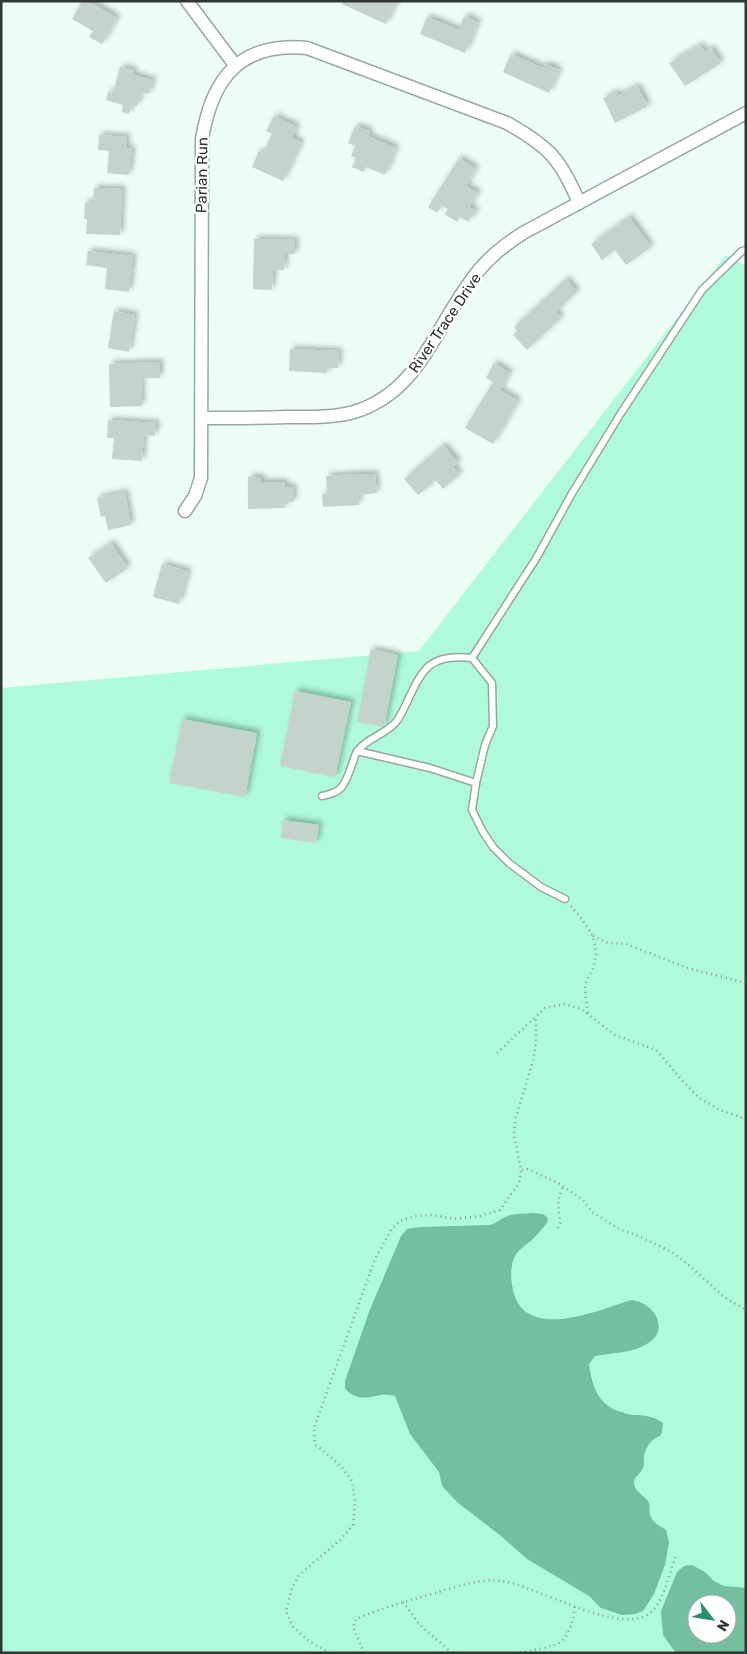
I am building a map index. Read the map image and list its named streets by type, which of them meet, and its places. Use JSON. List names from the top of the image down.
{
  "streets": {
    "street": ["Parian Run", "River Trace Drive"]
  },
  "crossings": [
    ["Parian Run", "River Trace Drive"]
  ],
  "north": "bottom right"
}
